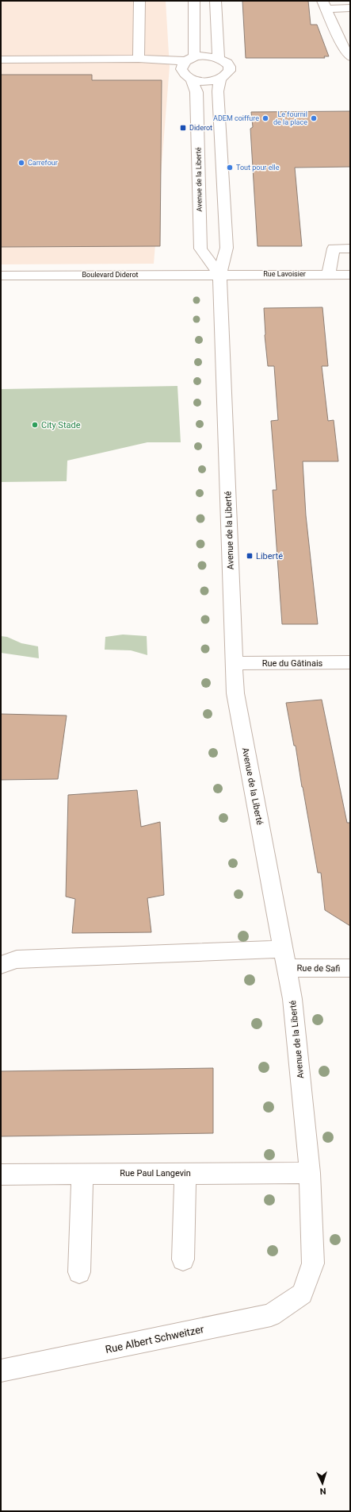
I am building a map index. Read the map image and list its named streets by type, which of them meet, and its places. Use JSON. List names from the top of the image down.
{
  "streets": {
    "street": [
      "Avenue de la Liberté",
      "Rue Lavoisier",
      "Boulevard Diderot",
      "Rue du Gâtinais",
      "Rue de Safi",
      "Rue Paul Langevin",
      "Rue Albert Schweitzer"
    ]
  },
  "crossings": [
    ["Avenue de la Liberté", "Rue Lavoisier"],
    ["Avenue de la Liberté", "Boulevard Diderot"],
    ["Avenue de la Liberté", "Rue du Gâtinais"],
    ["Avenue de la Liberté", "Rue de Safi"],
    ["Avenue de la Liberté", "Rue Paul Langevin"],
    ["Avenue de la Liberté", "Rue Albert Schweitzer"],
    ["Rue Lavoisier", "Boulevard Diderot"]
  ],
  "places": {
    "other": [
      "ADEM coiffure",
      "Le fournil de la place",
      "Carrefour",
      "Tout pour elle",
      "City Stade"
    ],
    "transit": ["Diderot", "Liberté"]
  },
  "north": "bottom"
}
